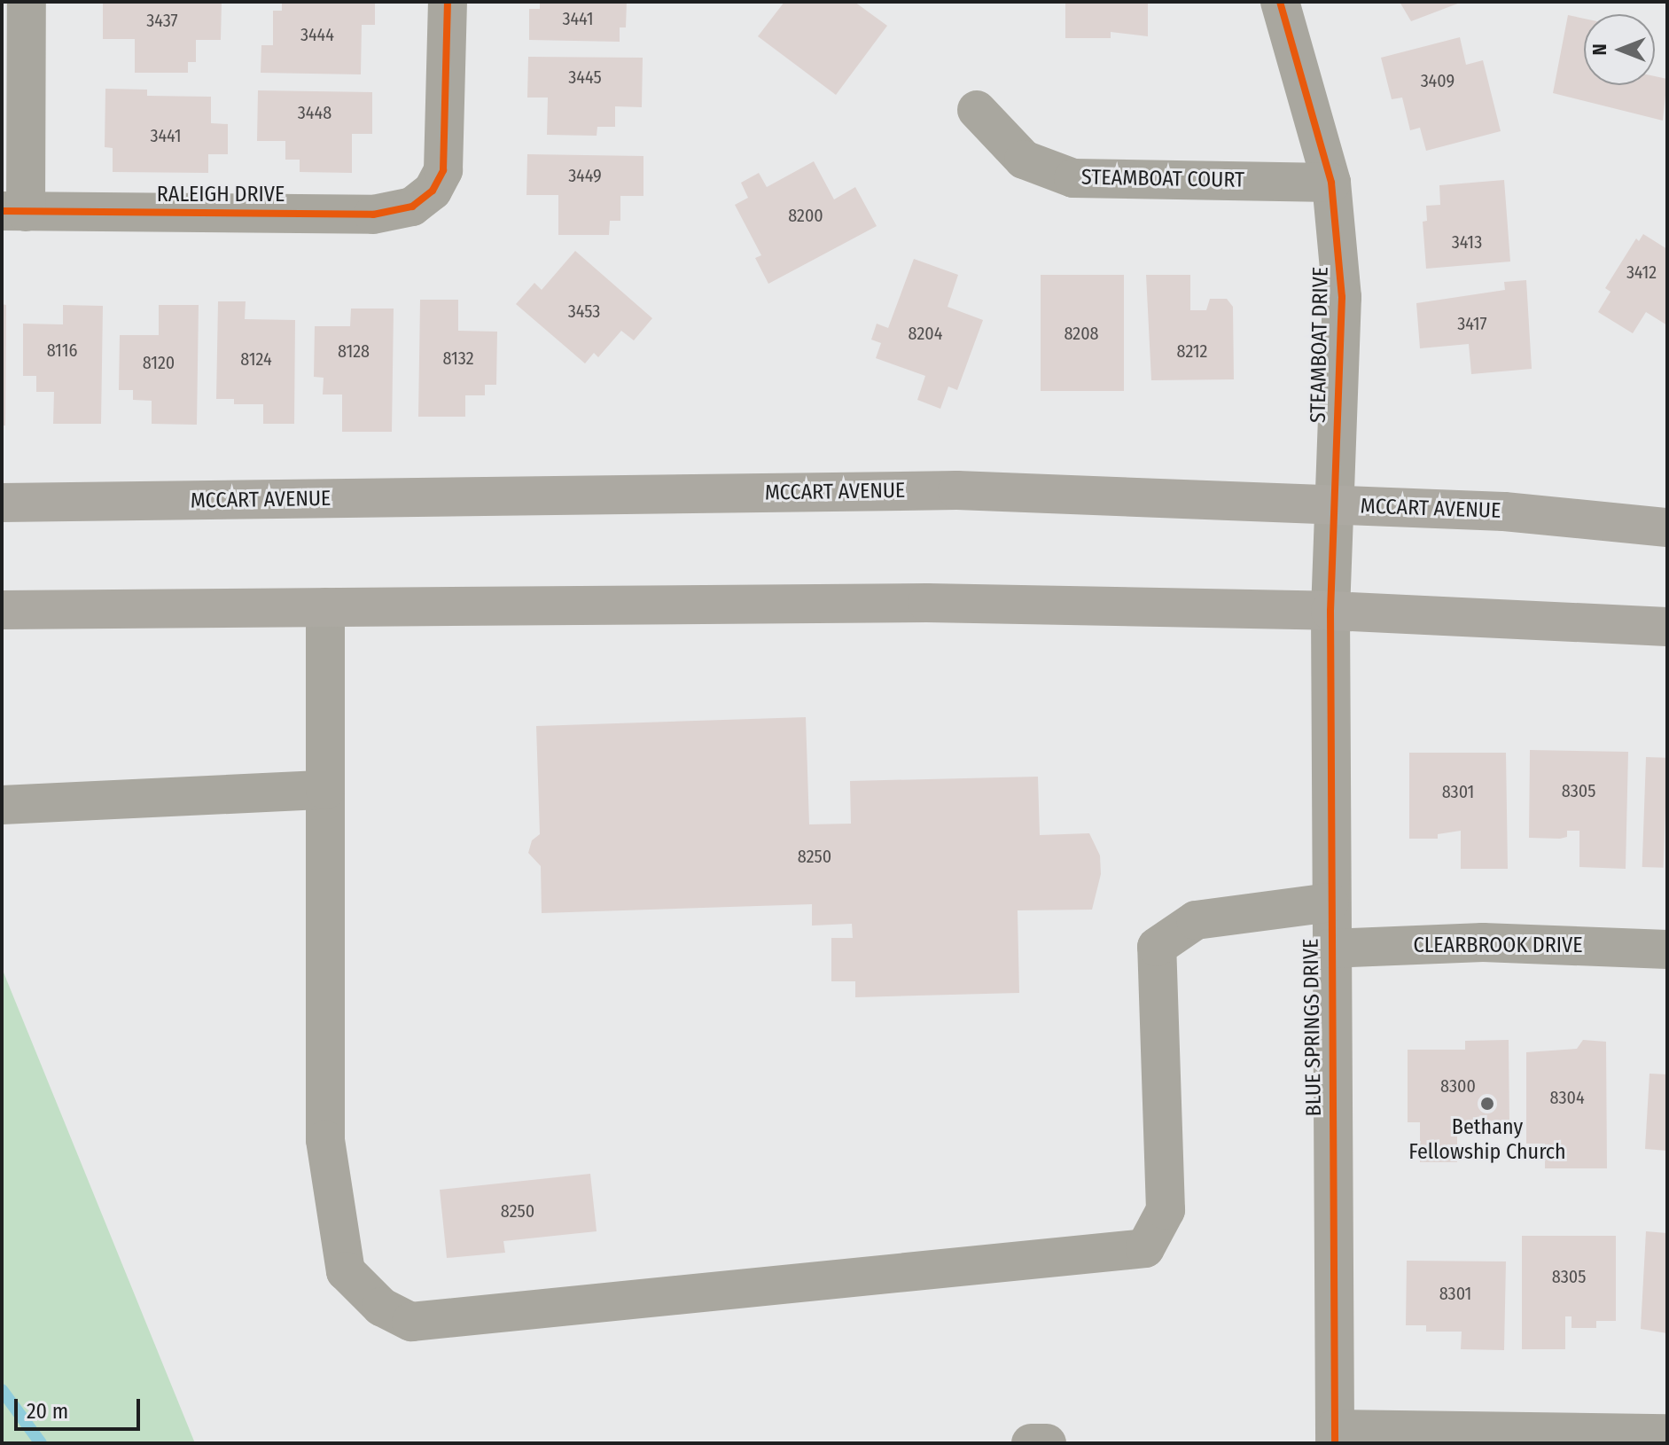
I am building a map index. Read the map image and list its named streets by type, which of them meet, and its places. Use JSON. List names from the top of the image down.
{
  "streets": {
    "main road": ["MCCART AVENUE"],
    "street": [
      "STEAMBOAT COURT",
      "RALEIGH DRIVE",
      "STEAMBOAT DRIVE",
      "CLEARBROOK DRIVE",
      "BLUE SPRINGS DRIVE"
    ]
  },
  "crossings": [
    ["STEAMBOAT COURT", "STEAMBOAT DRIVE"],
    ["STEAMBOAT DRIVE", "MCCART AVENUE"],
    ["STEAMBOAT DRIVE", "BLUE SPRINGS DRIVE"],
    ["CLEARBROOK DRIVE", "BLUE SPRINGS DRIVE"]
  ],
  "places": ["Bethany Fellowship Church"],
  "house_numbers": [
    "3441",
    "3437",
    "3444",
    "3445",
    "3409",
    "3448",
    "3441",
    "3449",
    "8200",
    "3413",
    "3412",
    "3453",
    "3417",
    "8204",
    "8208",
    "8116",
    "8128",
    "8212",
    "8132",
    "8124",
    "8120",
    "8305",
    "8301",
    "8250",
    "8300",
    "8304",
    "8250",
    "8305",
    "8301"
  ],
  "scale_bar": "20 m",
  "north": "left"
}
